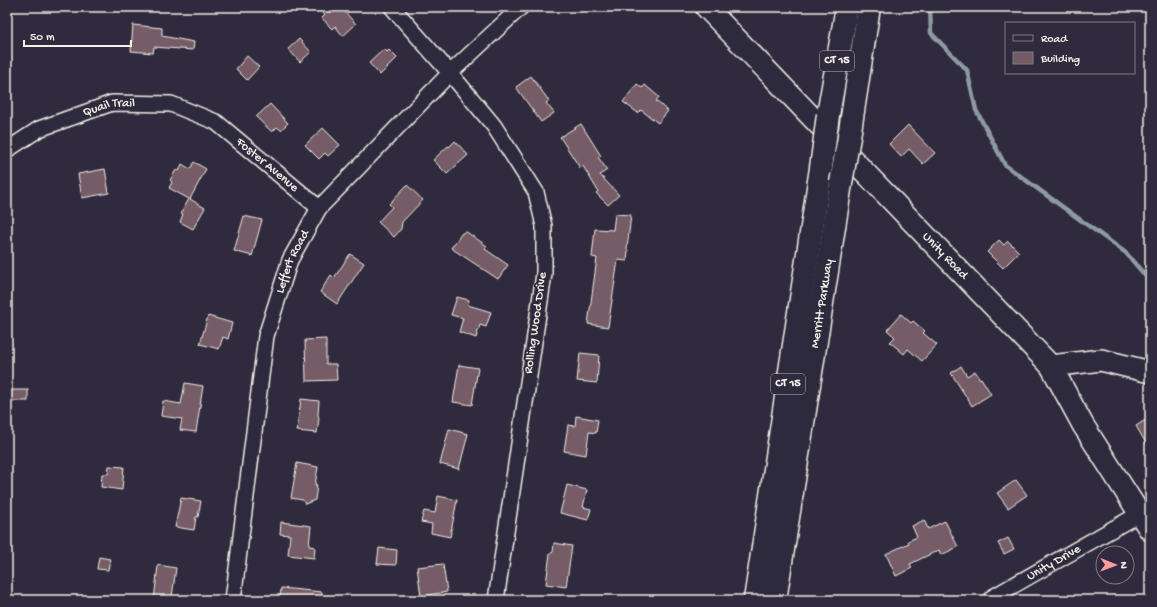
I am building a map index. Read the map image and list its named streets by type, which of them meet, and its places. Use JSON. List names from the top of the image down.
{
  "streets": {
    "highway": ["CT 15", "Merritt Parkway"],
    "main road": ["Unity Road"],
    "street": [
      "Quail Trail",
      "Foster Avenue",
      "Leffert Road",
      "Rolling Wood Drive",
      "Unity Drive"
    ]
  },
  "crossings": [
    ["Quail Trail", "Foster Avenue"],
    ["Foster Avenue", "Leffert Road"],
    ["Unity Road", "Unity Drive"],
    ["Leffert Road", "Rolling Wood Drive"]
  ],
  "legend": ["Road", "Building"],
  "scale_bar": "50 m",
  "north": "right"
}
